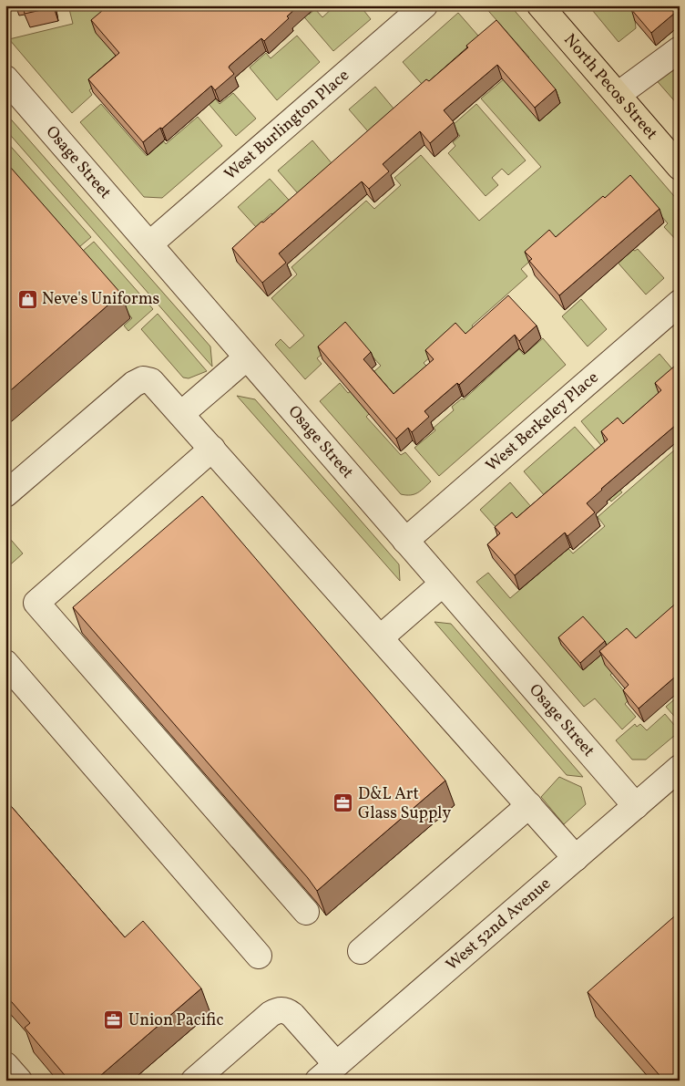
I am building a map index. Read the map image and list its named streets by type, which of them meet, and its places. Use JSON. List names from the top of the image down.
{
  "streets": {
    "main road": ["North Pecos Street"],
    "street": [
      "West Burlington Place",
      "Osage Street",
      "West Berkeley Place",
      "West 52nd Avenue"
    ]
  },
  "crossings": [
    ["West Burlington Place", "Osage Street"],
    ["Osage Street", "West Berkeley Place"],
    ["Osage Street", "West 52nd Avenue"]
  ],
  "places": {
    "shop": ["Neve's Uniforms"],
    "office": ["D&L Art Glass Supply", "Union Pacific"]
  }
}
